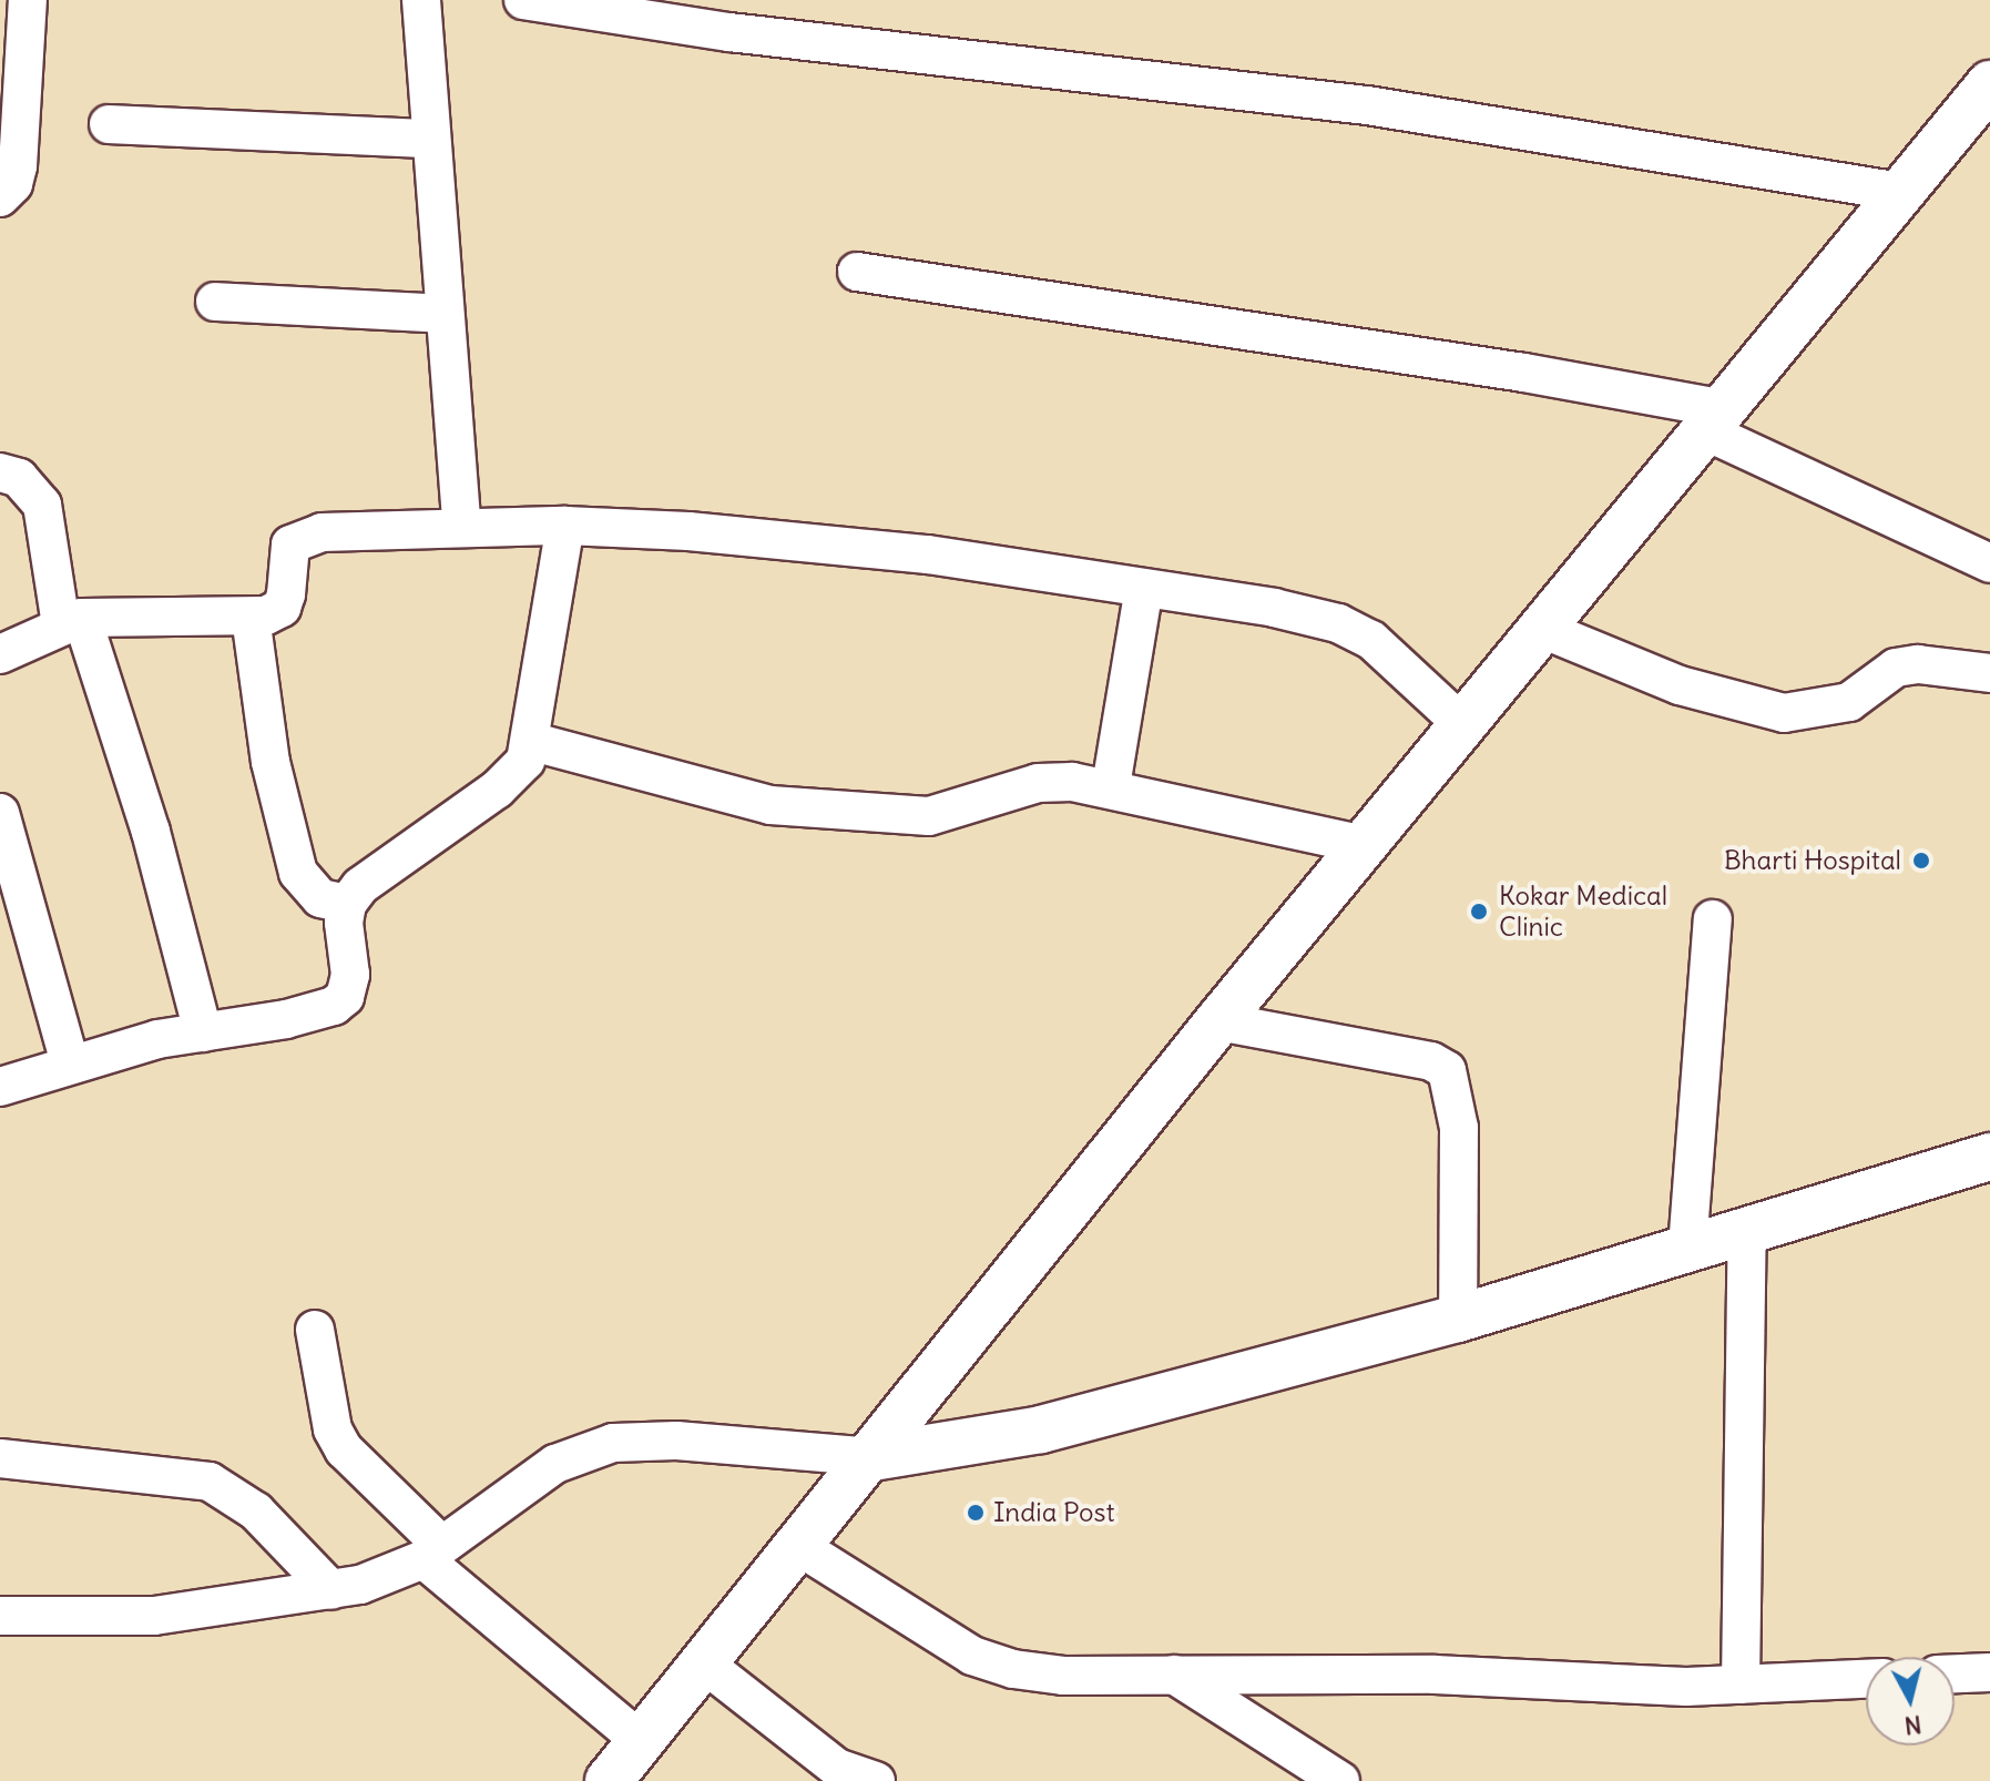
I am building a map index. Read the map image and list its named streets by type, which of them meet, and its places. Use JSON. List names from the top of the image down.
{
  "places": ["Bharti Hospital", "Kokar Medical Clinic", "India Post"],
  "north": "bottom"
}
